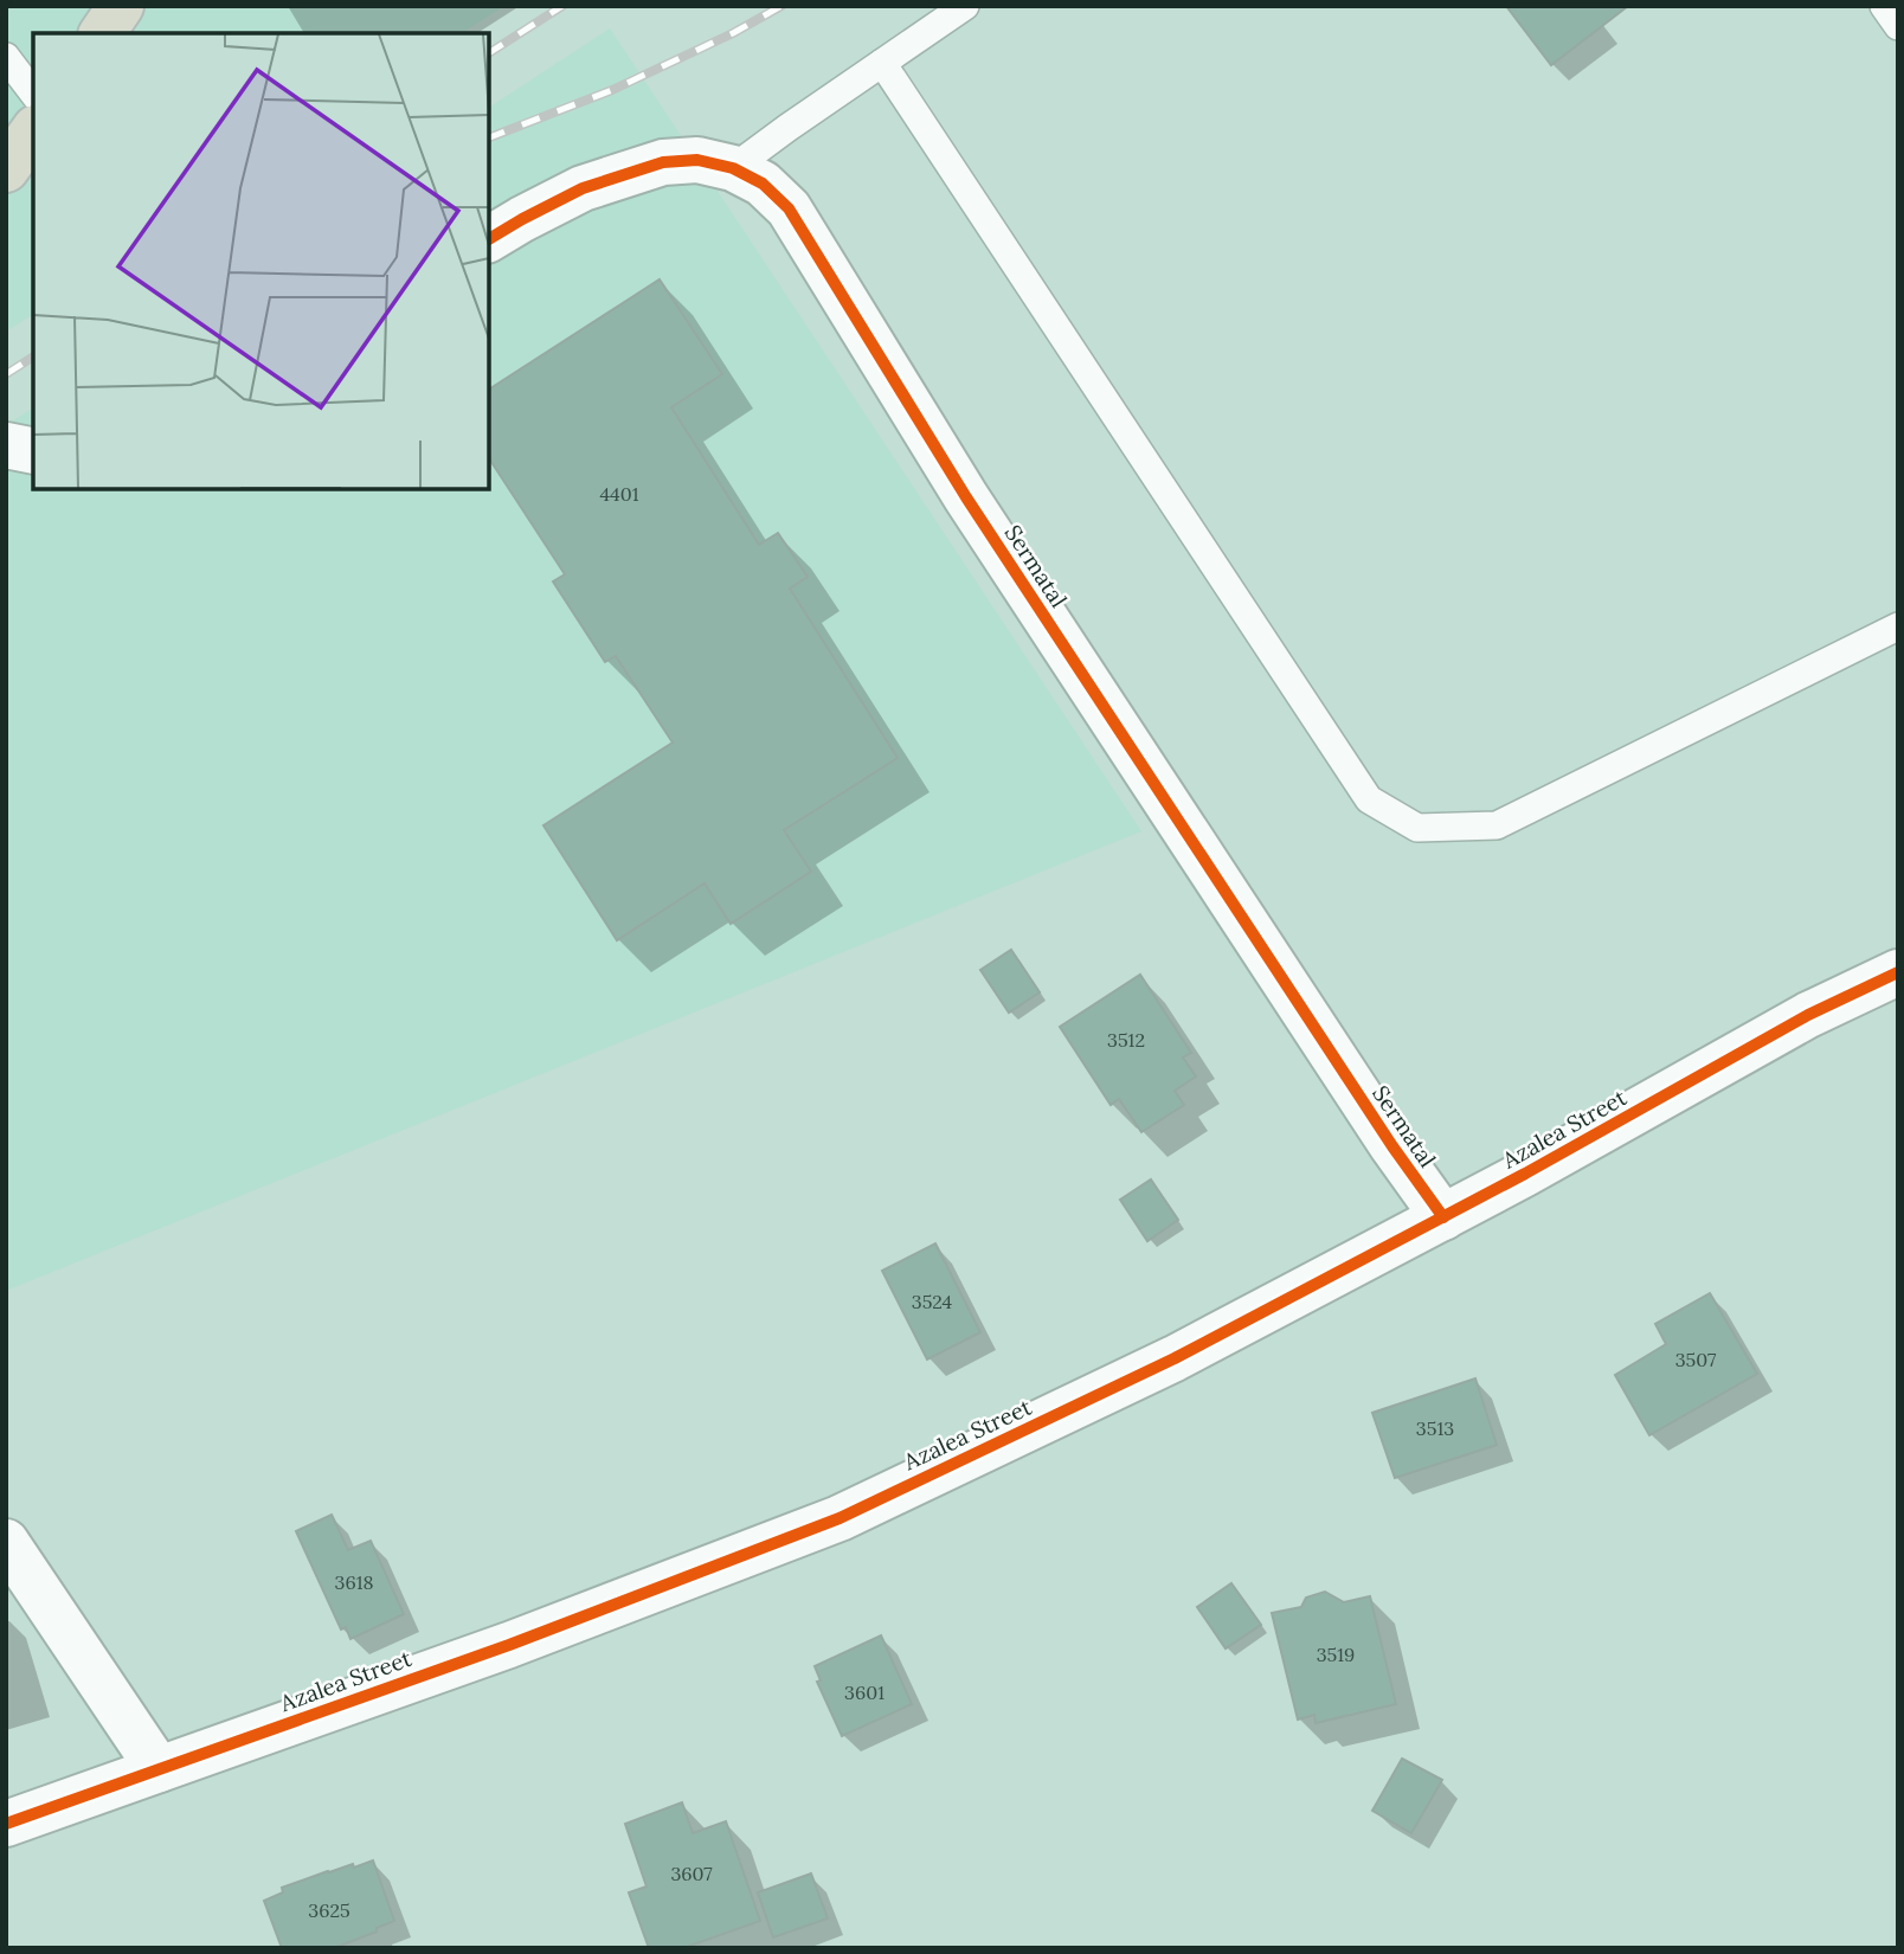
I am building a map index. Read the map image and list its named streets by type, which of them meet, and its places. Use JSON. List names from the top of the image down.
{
  "streets": {
    "street": ["Sermatal", "Azalea Street"]
  },
  "crossings": [
    ["Sermatal", "Azalea Street"]
  ],
  "house_numbers": [
    "4401",
    "3512",
    "3524",
    "3507",
    "3513",
    "3618",
    "3519",
    "3601",
    "3607",
    "3625"
  ]
}
